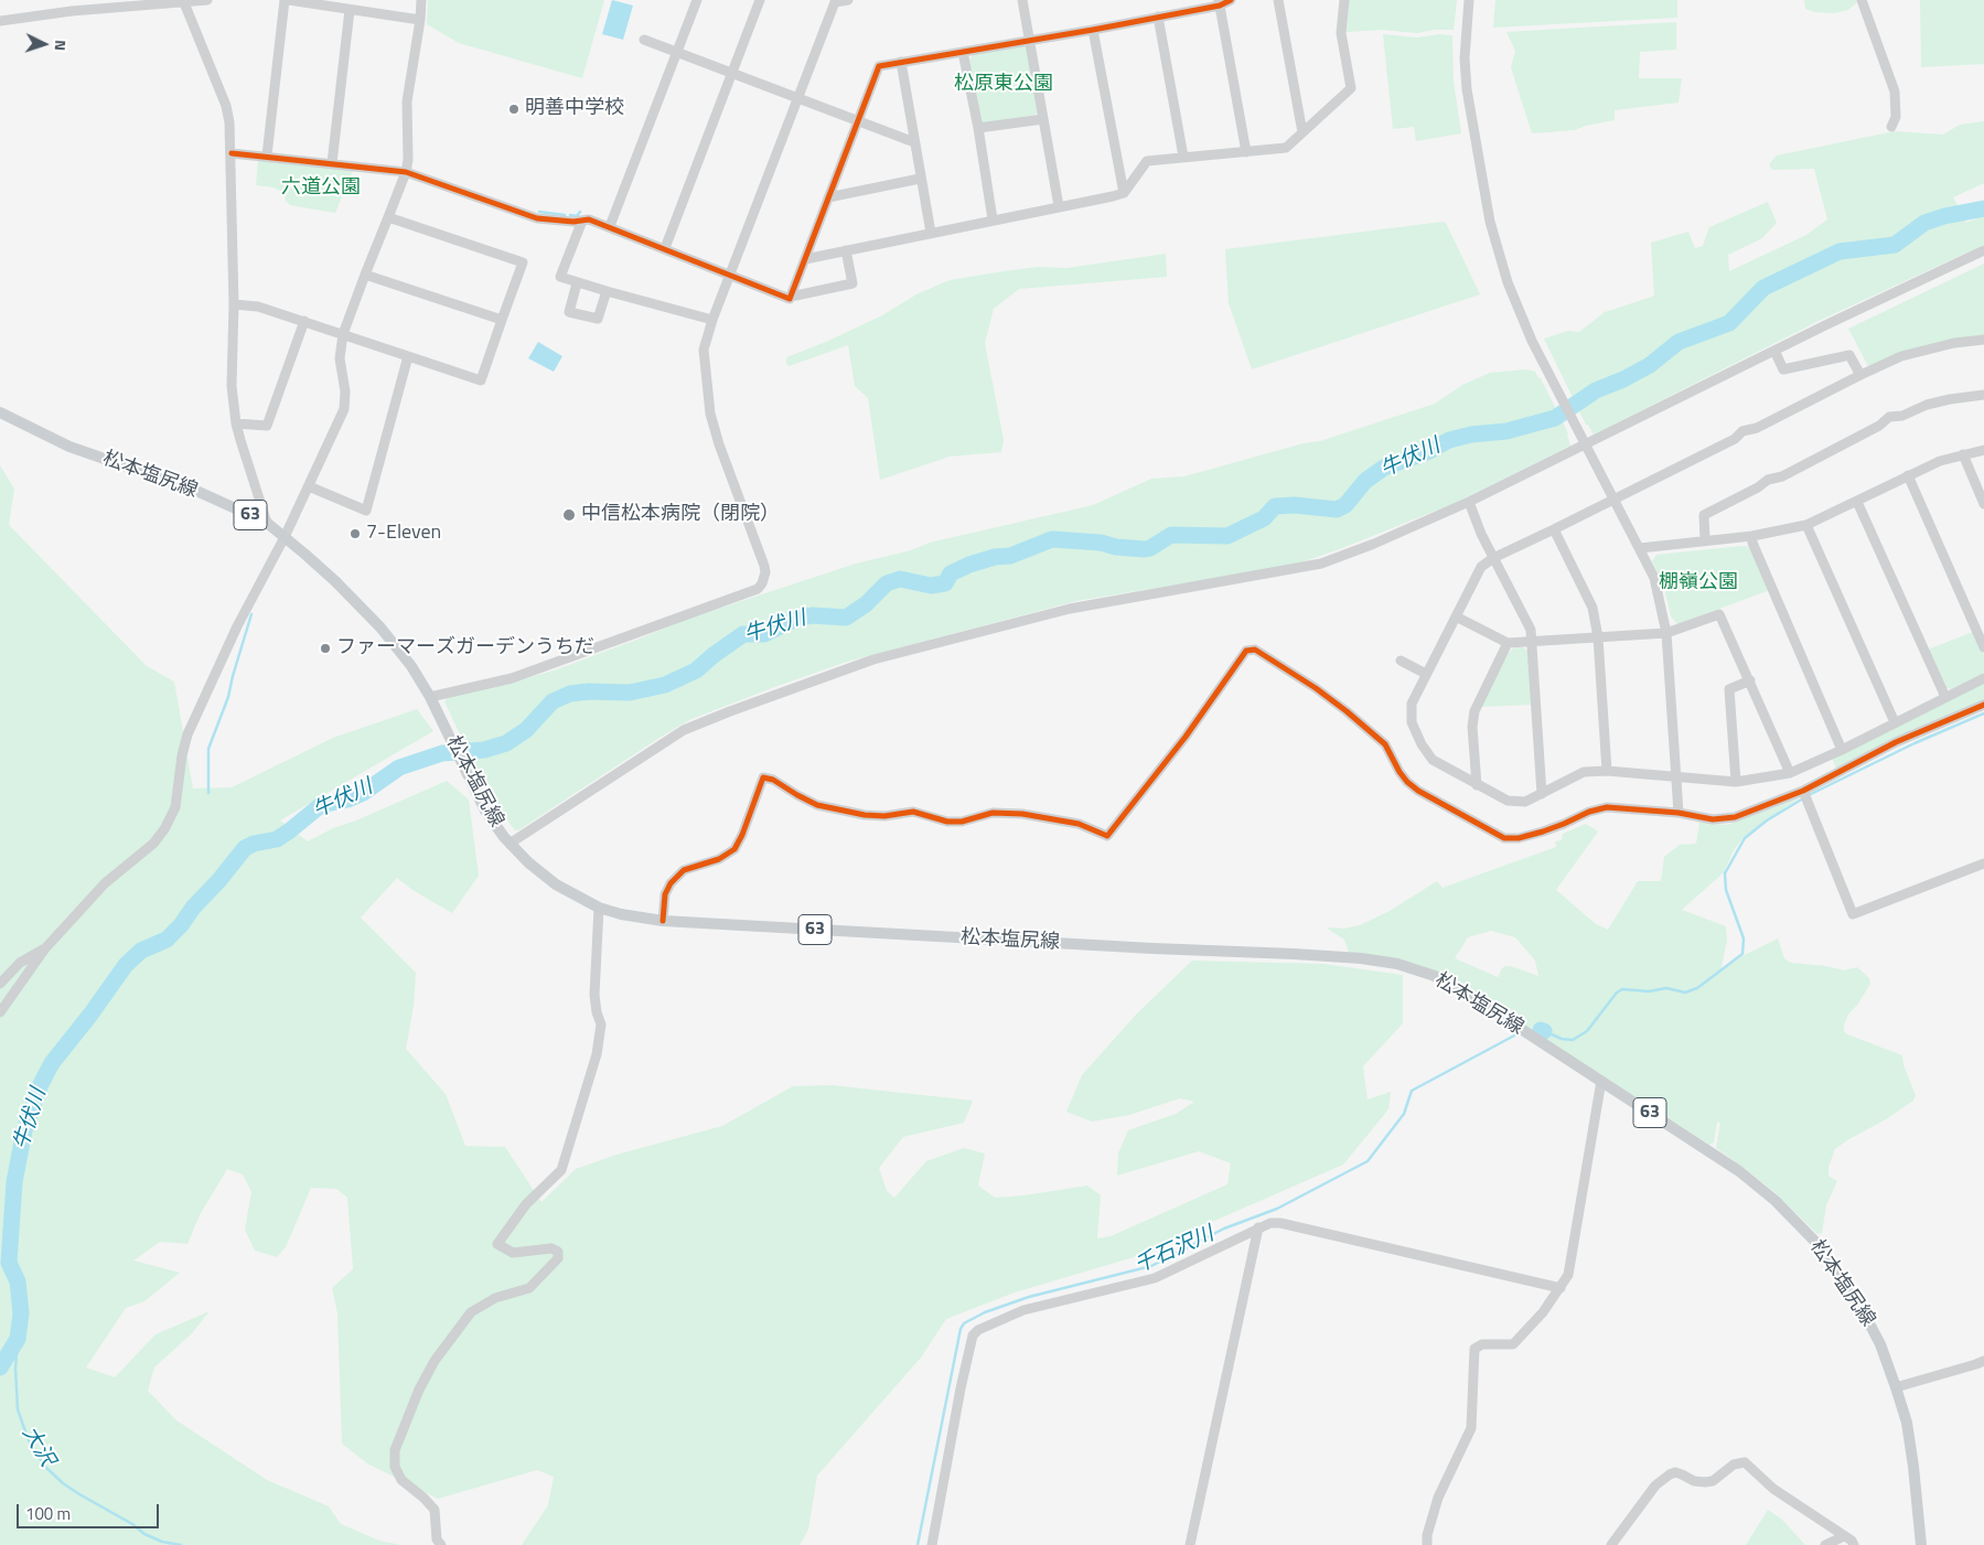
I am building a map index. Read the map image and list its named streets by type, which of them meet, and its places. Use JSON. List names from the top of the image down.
{
  "streets": {
    "main road": ["松本塩尻線", "63"]
  },
  "water": ["牛伏川", "千石沢川", "大沢"],
  "parks": ["松原東公園", "六道公園", "棚嶺公園"],
  "places": [
    "明善中学校",
    "中信松本病院（閉院）",
    "7-Eleven",
    "ファーマーズガーデンうちだ"
  ],
  "scale_bar": "100 m",
  "north": "right"
}
